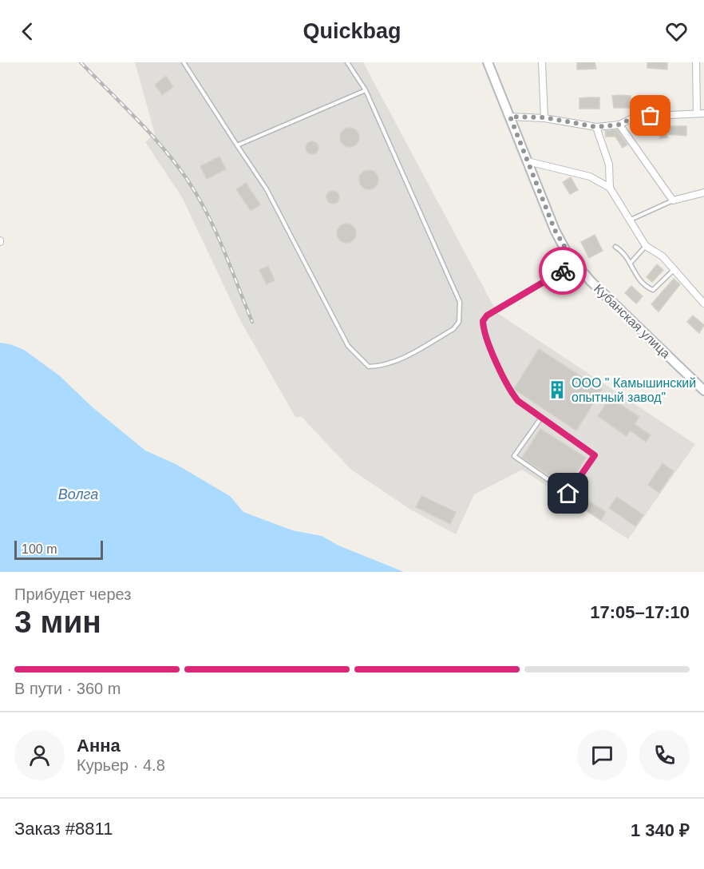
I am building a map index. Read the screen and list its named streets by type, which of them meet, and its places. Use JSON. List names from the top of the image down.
{
  "streets": {
    "street": ["Кубанская улица"]
  },
  "water": ["Волга"],
  "places": {
    "building": ["ООО \" Камышинский опытный завод\""]
  },
  "scale_bar": "100 m",
  "page": {
    "header": "Quickbag",
    "scale": "100 m",
    "heading": ["3 мин", "Прибудет через", "17:05–17:10"],
    "panel": [
      "Анна",
      "Курьер · 4.8",
      "Заказ #8811",
      "1 340 ₽"
    ],
    "bar": "В пути · 360 m"
  }
}
